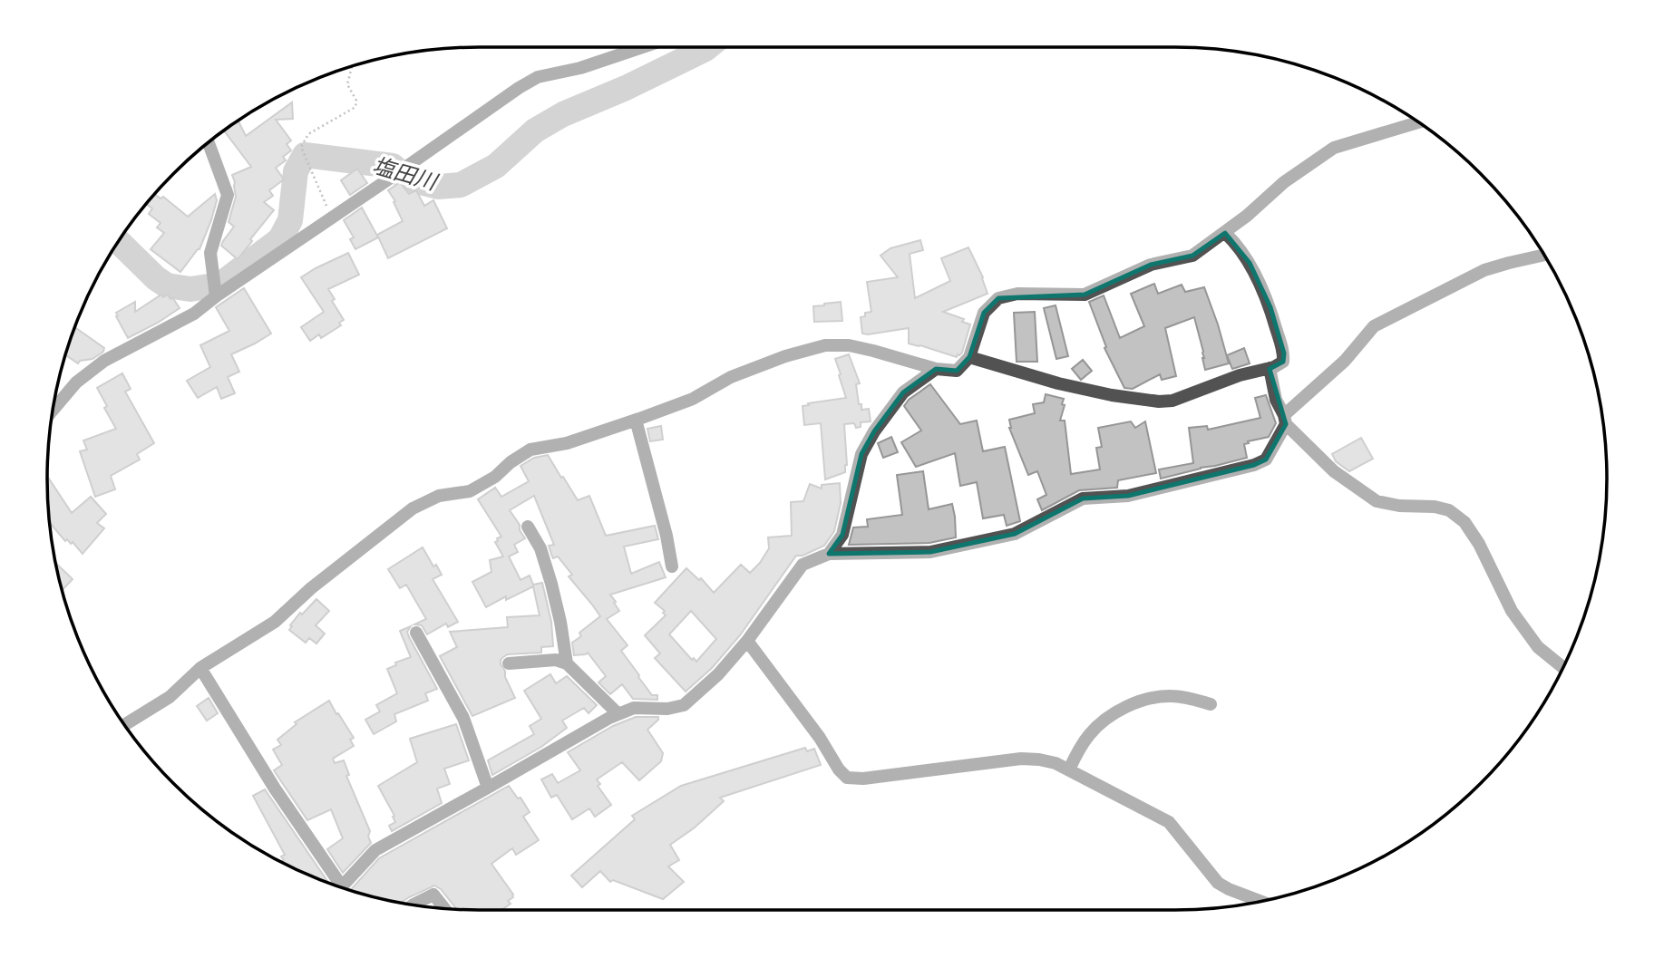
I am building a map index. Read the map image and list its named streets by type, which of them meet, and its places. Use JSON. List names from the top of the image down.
{
  "water": ["塩田川"]
}
